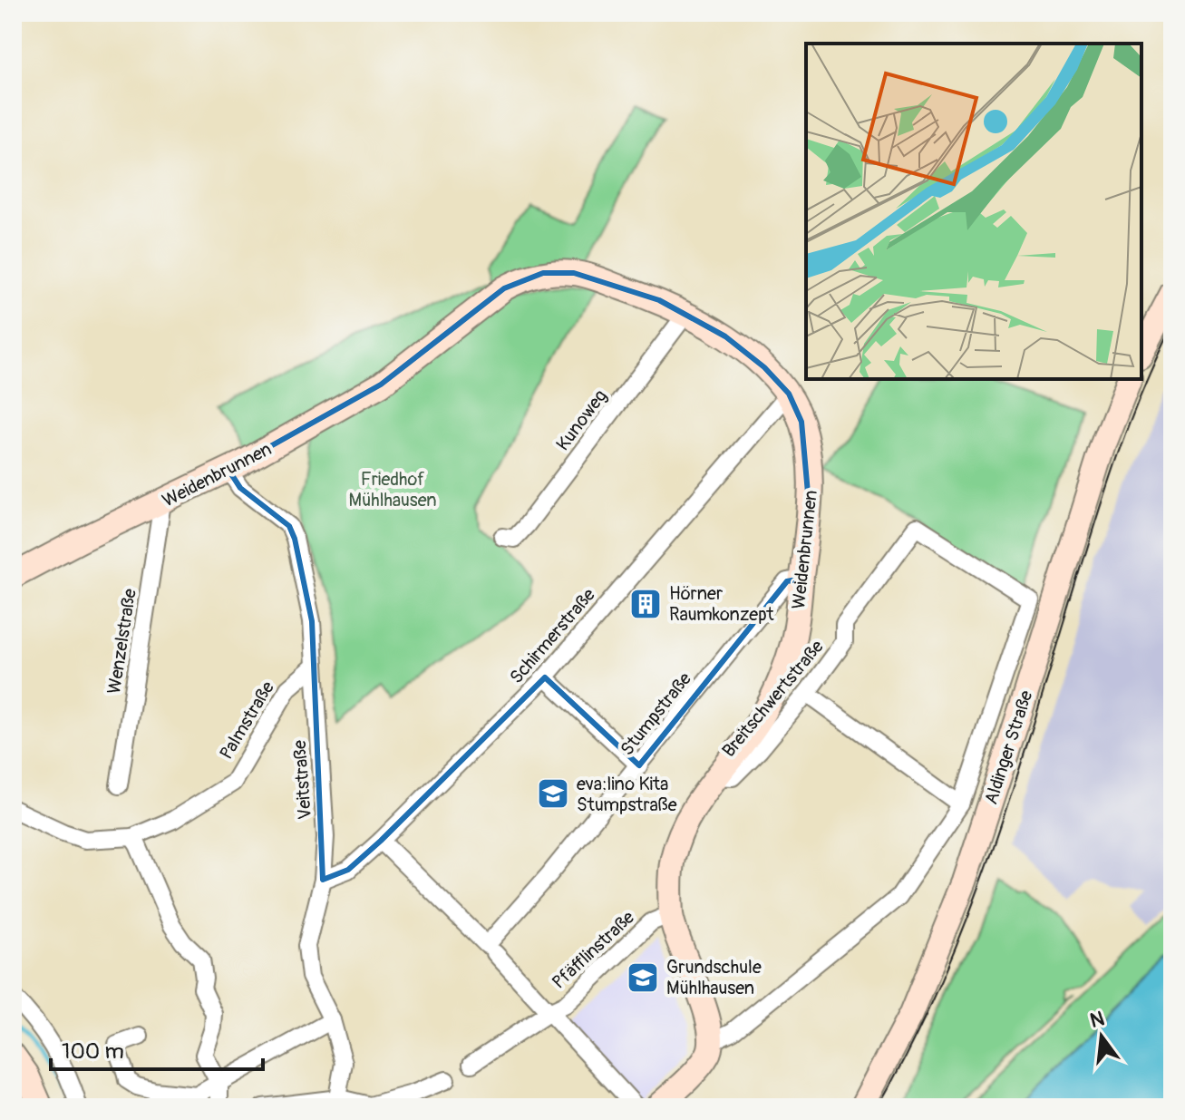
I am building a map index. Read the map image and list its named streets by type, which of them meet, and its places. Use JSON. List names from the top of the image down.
{
  "streets": {
    "street": [
      "Kunoweg",
      "Weidenbrunnen",
      "Schirmerstraße",
      "Wenzelstraße",
      "Breitschwertstraße",
      "Stumpstraße",
      "Palmstraße",
      "Aldinger Straße",
      "Veitstraße",
      "Pfäfflinstraße"
    ]
  },
  "crossings": [
    ["Kunoweg", "Weidenbrunnen"],
    ["Weidenbrunnen", "Schirmerstraße"],
    ["Weidenbrunnen", "Wenzelstraße"],
    ["Weidenbrunnen", "Breitschwertstraße"],
    ["Weidenbrunnen", "Stumpstraße"],
    ["Weidenbrunnen", "Aldinger Straße"],
    ["Weidenbrunnen", "Veitstraße"],
    ["Weidenbrunnen", "Pfäfflinstraße"],
    ["Schirmerstraße", "Veitstraße"],
    ["Breitschwertstraße", "Aldinger Straße"],
    ["Palmstraße", "Veitstraße"]
  ],
  "parks": ["Friedhof Mühlhausen"],
  "places": {
    "building": ["Hörner Raumkonzept"],
    "school or university": ["eva:lino Kita Stumpstraße", "Grundschule Mühlhausen"]
  },
  "scale_bar": "100 m",
  "north": "top"
}
